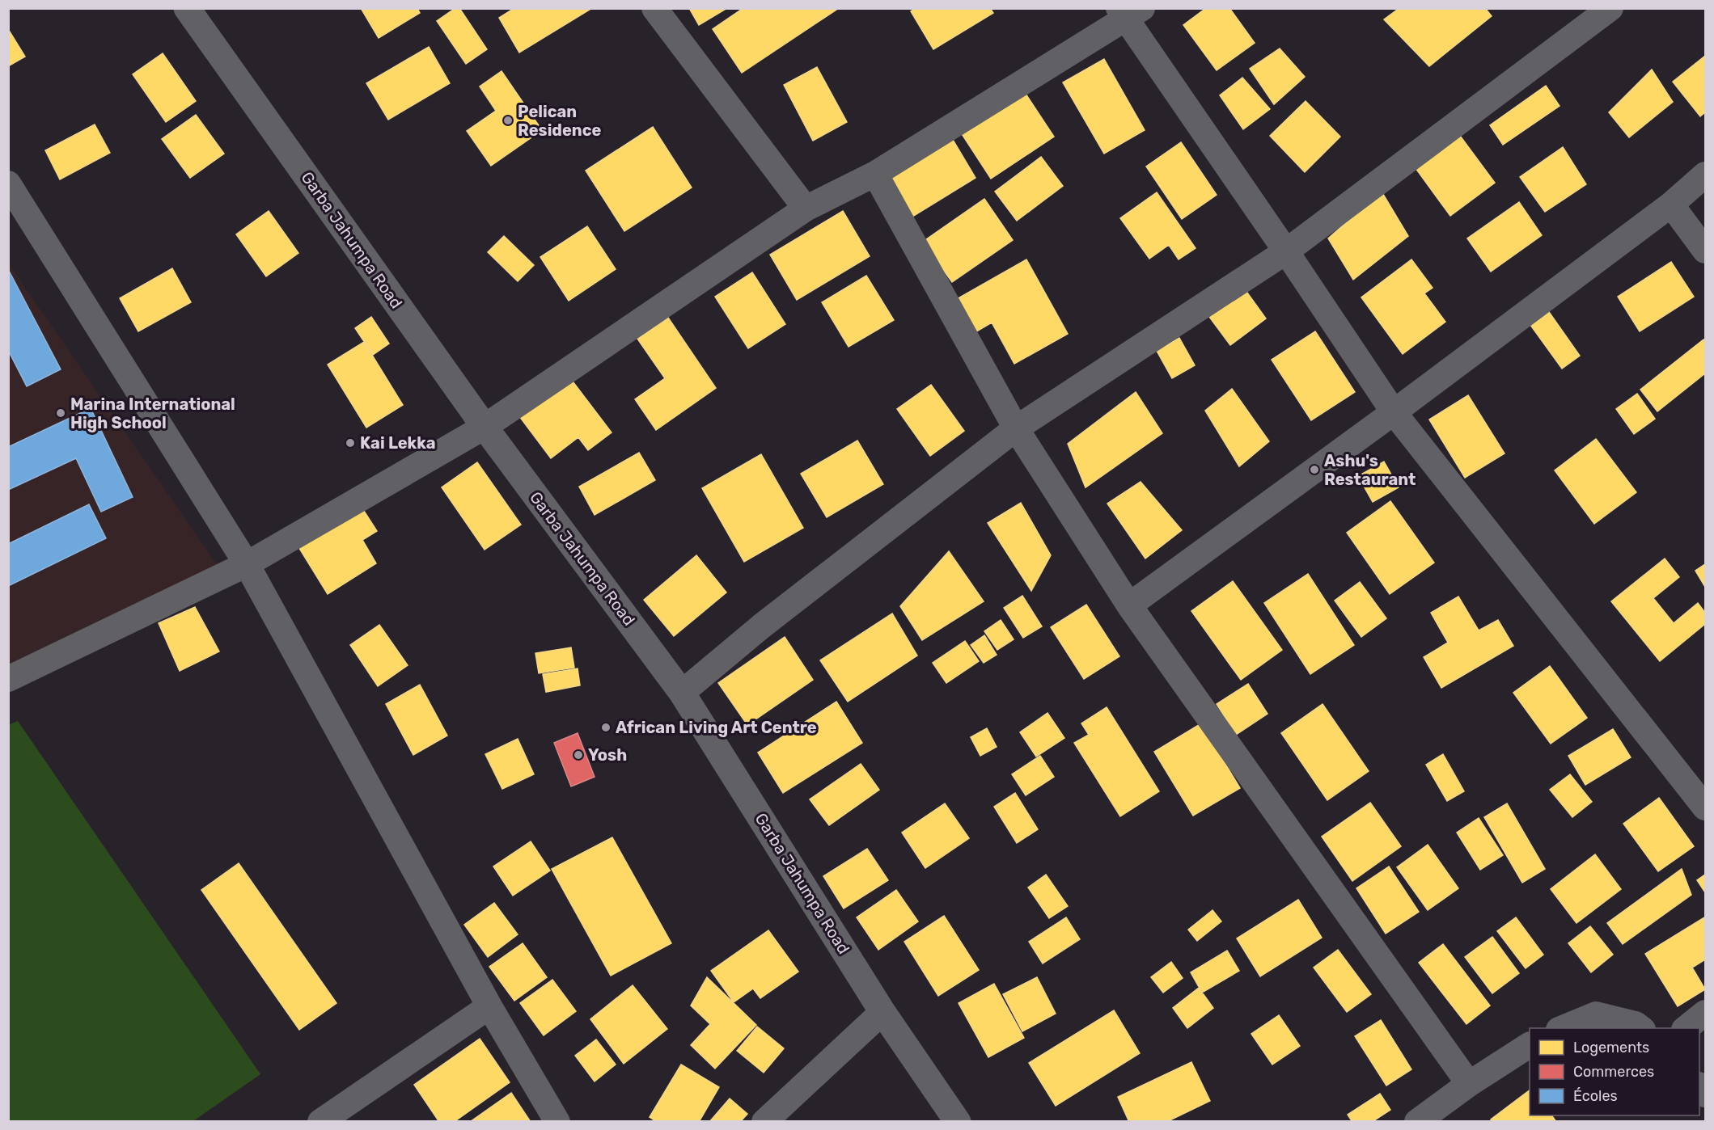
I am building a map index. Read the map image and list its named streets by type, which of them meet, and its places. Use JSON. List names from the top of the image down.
{
  "streets": {
    "street": ["Garba Jahumpa Road"]
  },
  "places": [
    "Pelican Residence",
    "Marina International High School",
    "Kai Lekka",
    "Ashu's Restaurant",
    "African Living Art Centre",
    "Yosh"
  ],
  "legend": ["Logements", "Commerces", "Écoles"]
}
